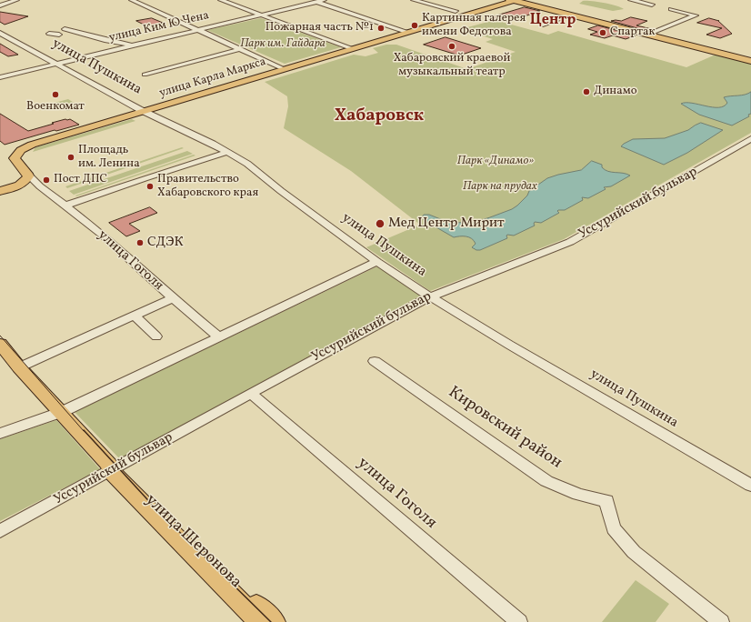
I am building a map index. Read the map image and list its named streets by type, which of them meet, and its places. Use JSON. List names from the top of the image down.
{
  "streets": {
    "main road": ["улица Карла Маркса", "улица Шеронова"],
    "street": [
      "улица Ким Ю Чена",
      "улица Пушкина",
      "Уссурийский бульвар",
      "улица Гоголя",
      "Кировский район"
    ]
  },
  "crossings": [
    ["улица Ким Ю Чена", "улица Пушкина"],
    ["улица Пушкина", "улица Карла Маркса"],
    ["улица Пушкина", "Уссурийский бульвар"],
    ["улица Карла Маркса", "улица Гоголя"],
    ["Уссурийский бульвар", "улица Гоголя"],
    ["Уссурийский бульвар", "улица Шеронова"]
  ],
  "districts": ["Центр", "Хабаровск"],
  "parks": ["Парк им. Гайдара", "Парк «Динамо»", "Парк на прудах"],
  "places": [
    "Картинная галерея имени Федотова",
    "Пожарная часть №1",
    "Спартак",
    "Хабаровский краевой музыкальный театр",
    "Динамо",
    "Военкомат",
    "Площадь им. Ленина",
    "Пост ДПС",
    "Правительство Хабаровского края",
    "Мед Центр Мирит",
    "СДЭК"
  ]
}
